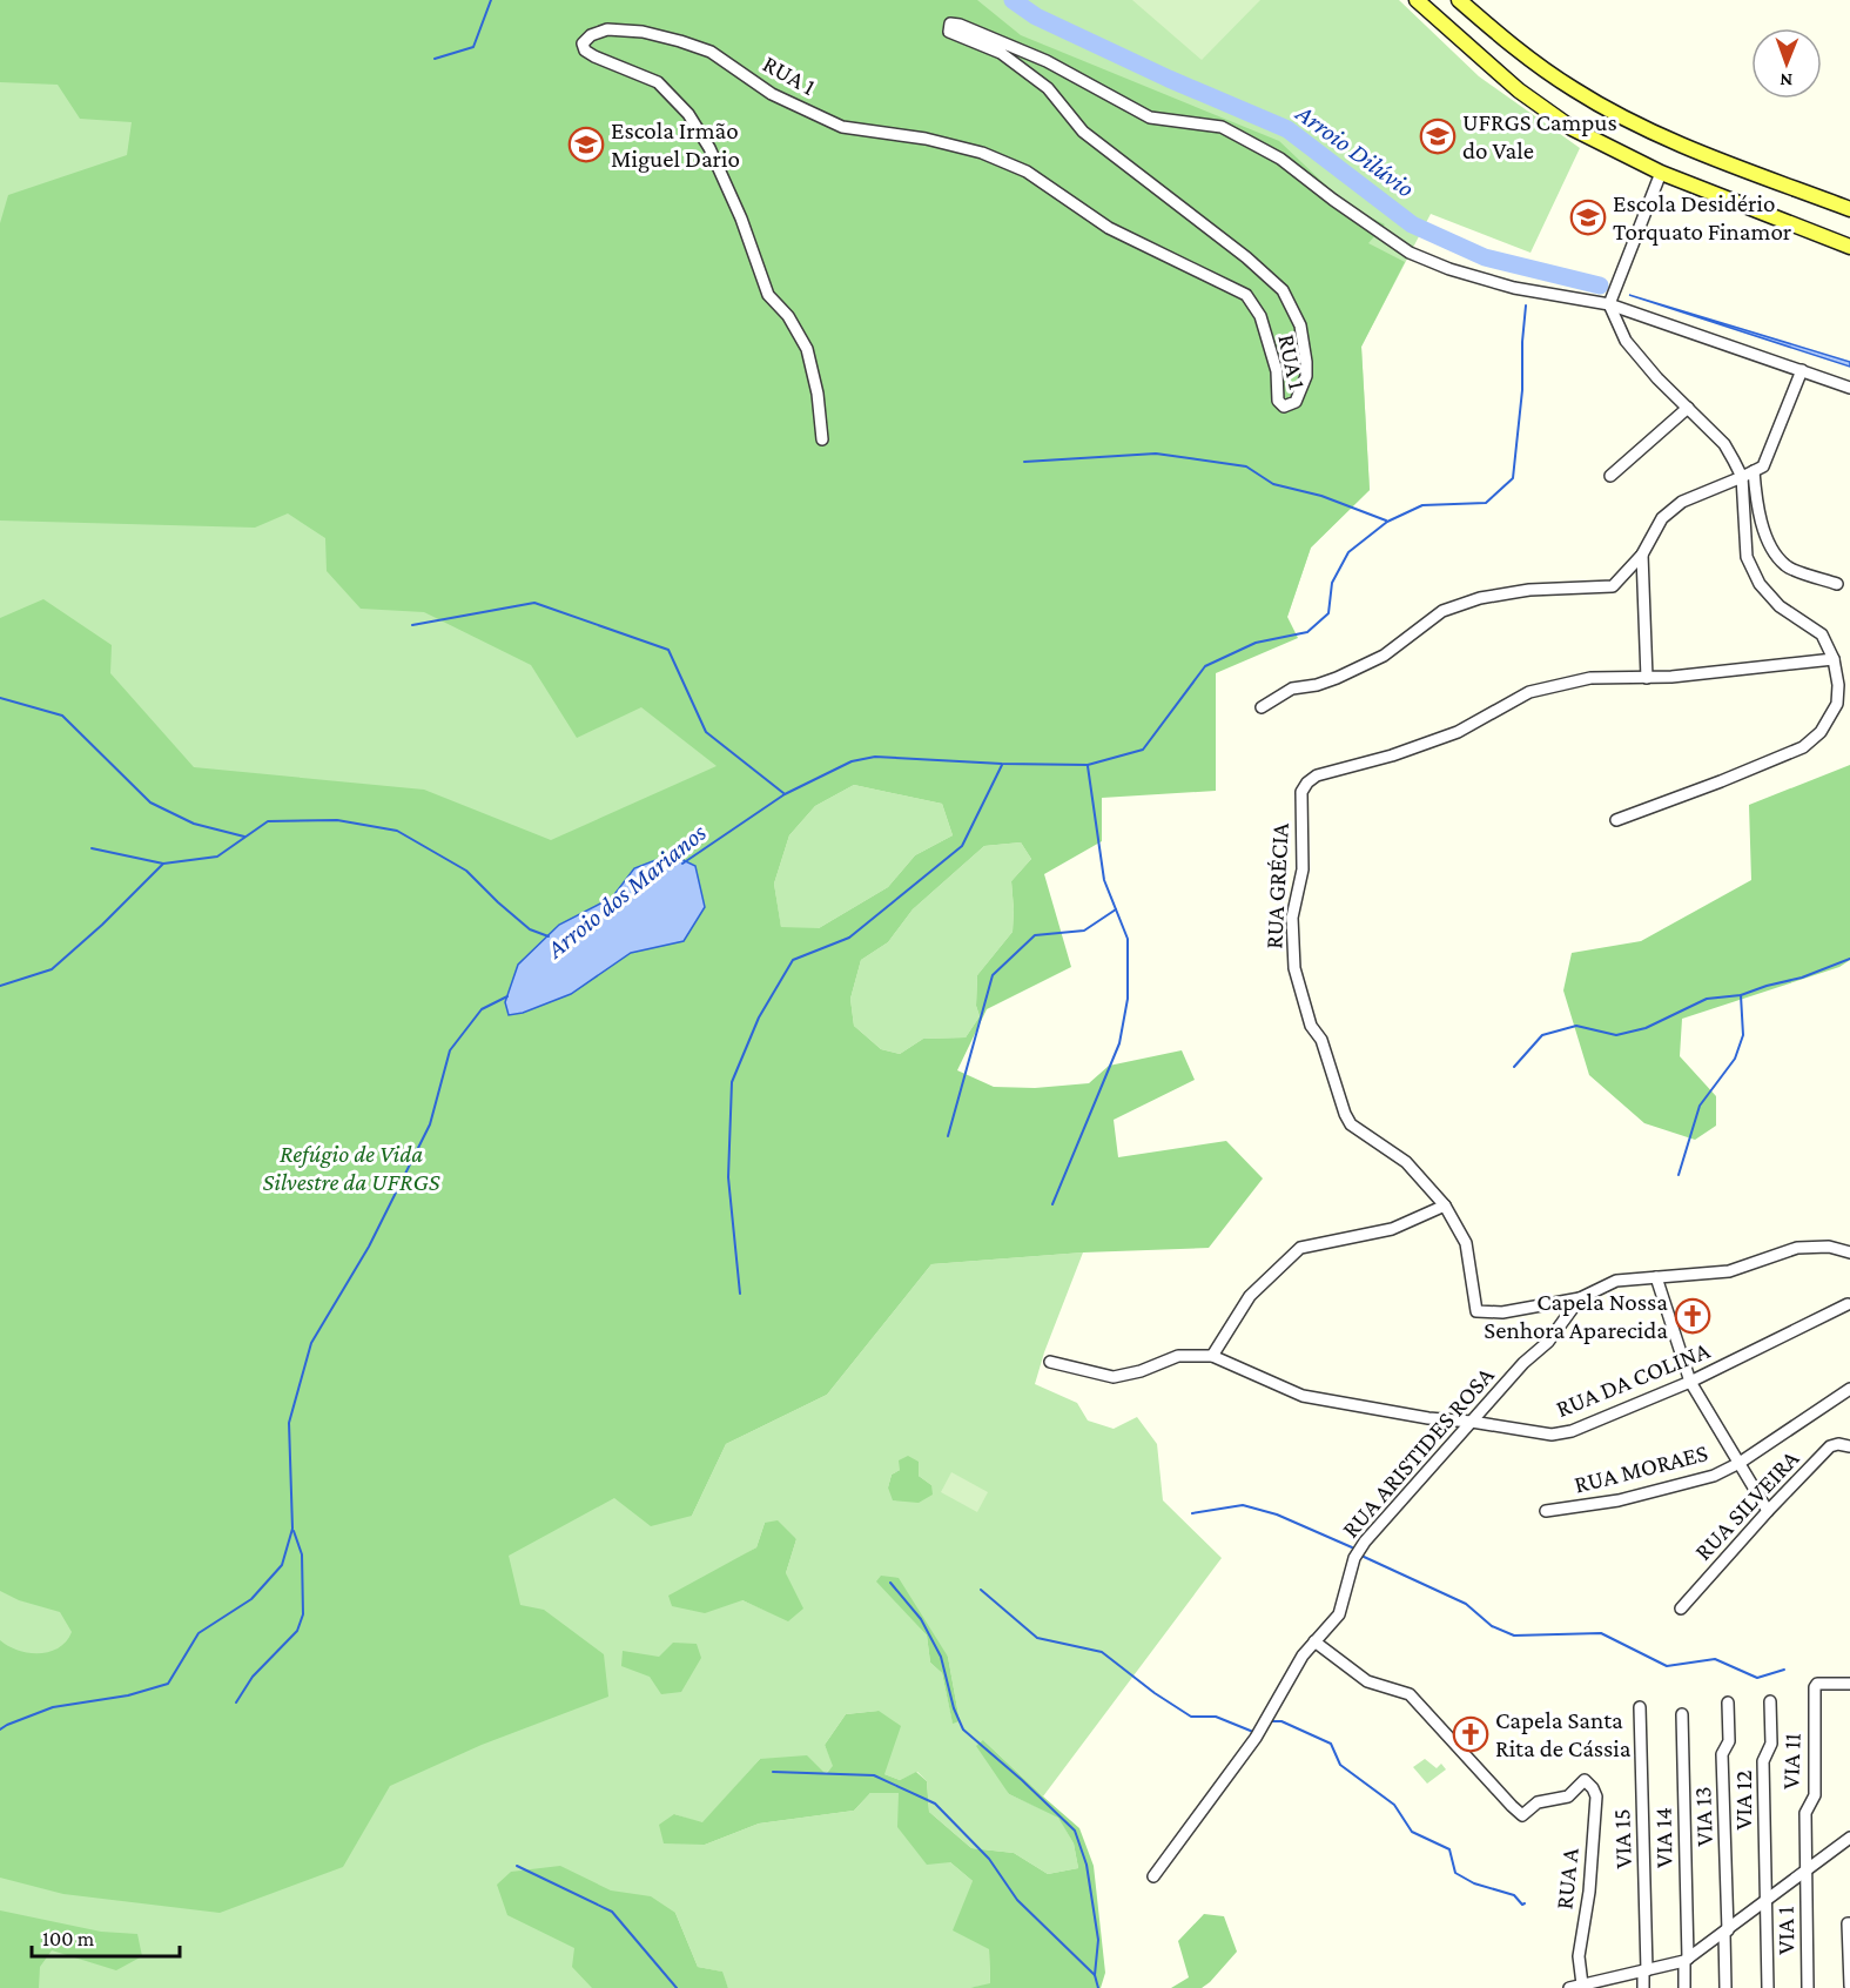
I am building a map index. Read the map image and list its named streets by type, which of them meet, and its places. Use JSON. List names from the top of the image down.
{
  "streets": {
    "street": [
      "RUA 1",
      "RUA GRÉCIA",
      "RUA DA COLINA",
      "RUA ARISTIDES ROSA",
      "RUA MORAES",
      "RUA SILVEIRA",
      "VIA 11",
      "VIA 12",
      "VIA 13",
      "VIA 14",
      "VIA 15",
      "RUA A",
      "VIA 1"
    ]
  },
  "crossings": [
    ["RUA GRÉCIA", "RUA ARISTIDES ROSA"],
    ["RUA DA COLINA", "RUA ARISTIDES ROSA"],
    ["RUA ARISTIDES ROSA", "RUA A"],
    ["VIA 11", "VIA 1"]
  ],
  "water": ["Arroio Dilúvio", "Arroio dos Marianos"],
  "parks": ["Refúgio de Vida Silvestre da UFRGS"],
  "places": {
    "school or university": ["UFRGS Campus do Vale", "Escola Irmão Miguel Dario", "Escola Desidério Torquato Finamor"],
    "church": ["Capela Nossa Senhora Aparecida", "Capela Santa Rita de Cássia"]
  },
  "scale_bar": "100 m",
  "north": "bottom"
}
